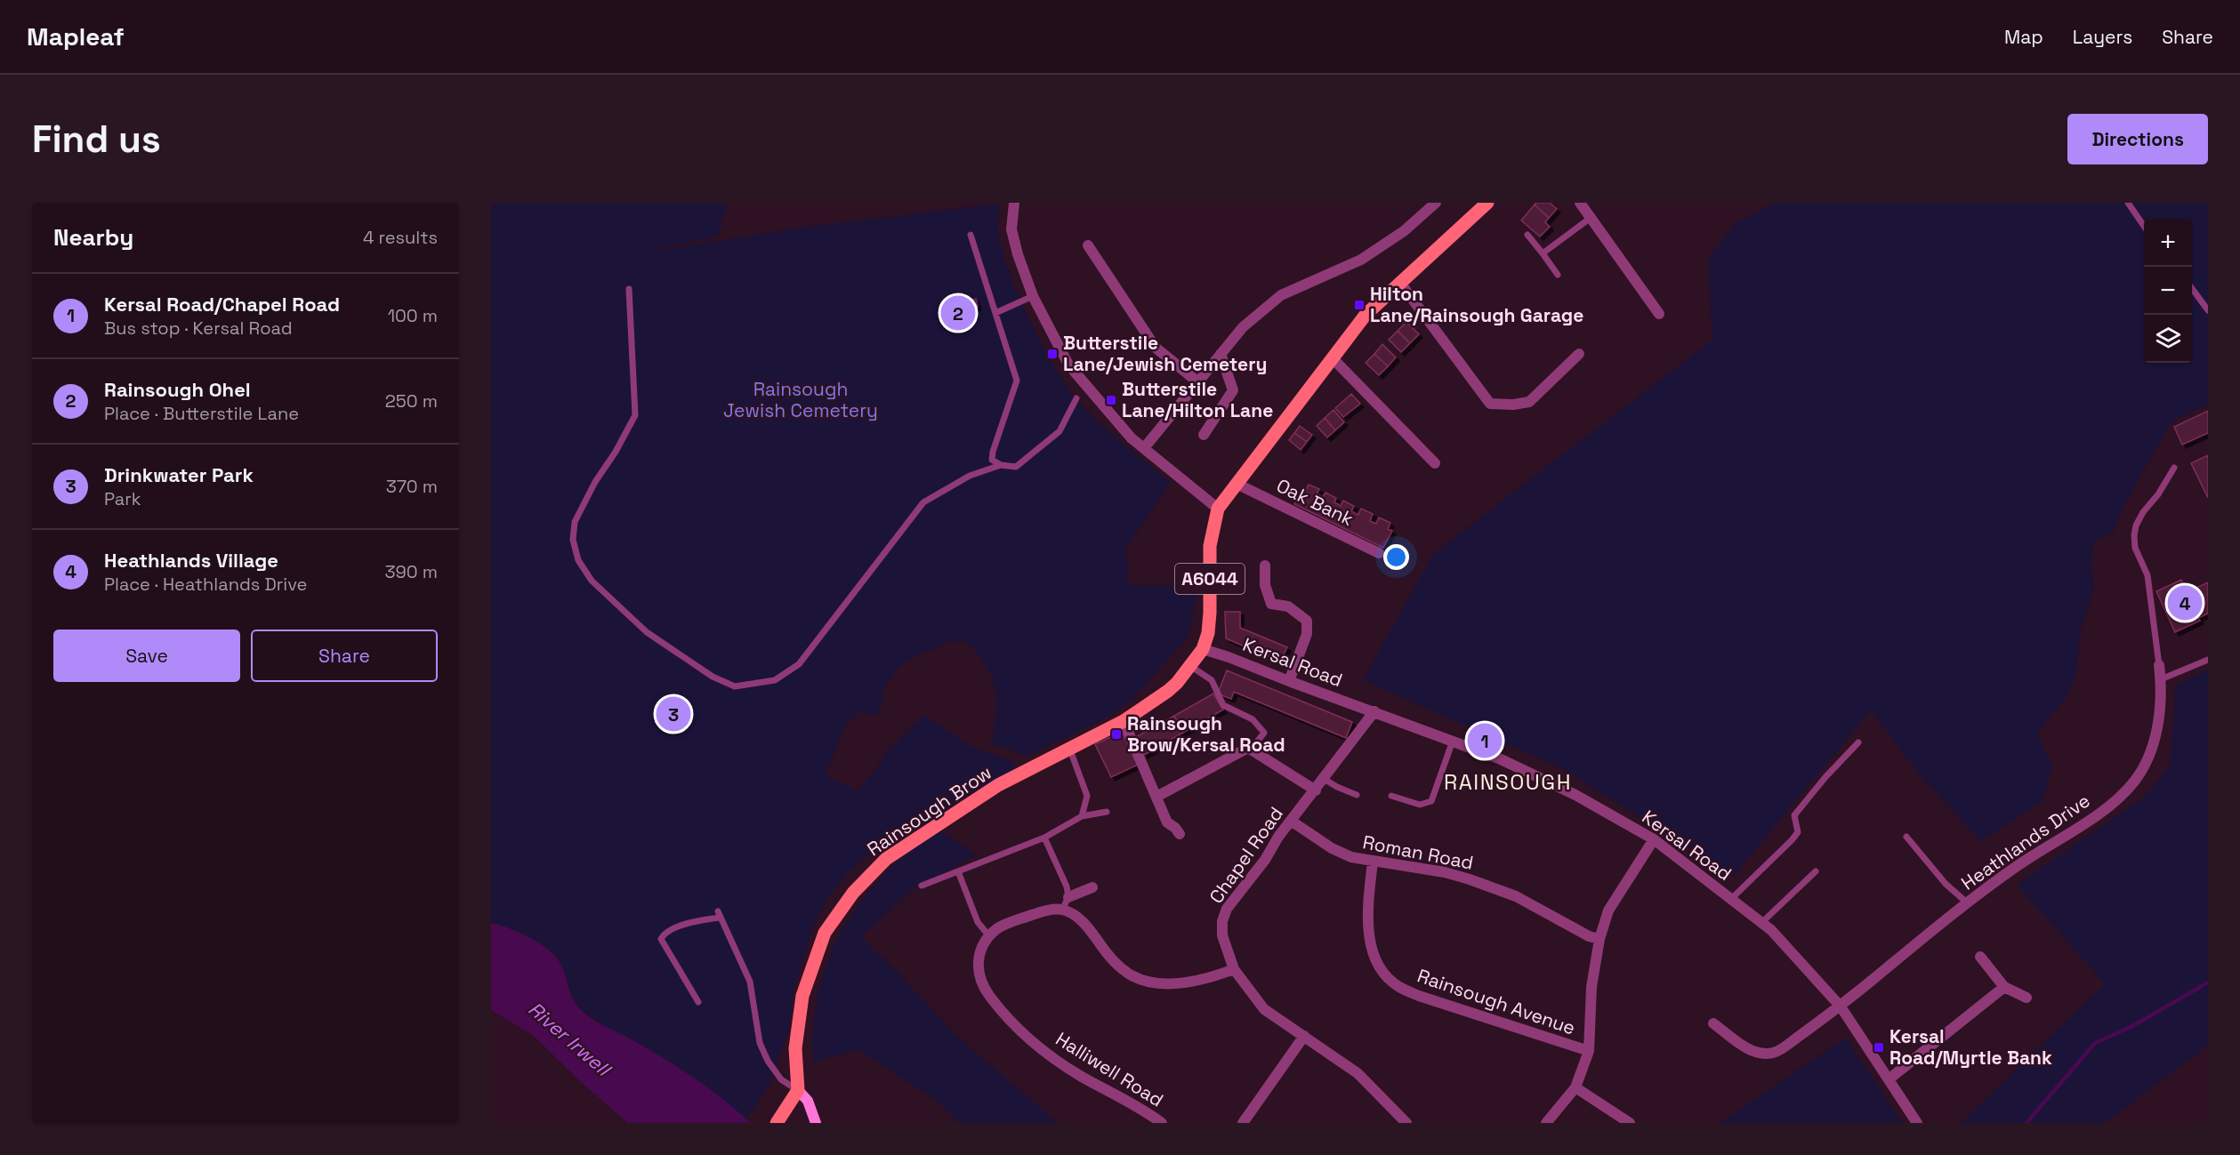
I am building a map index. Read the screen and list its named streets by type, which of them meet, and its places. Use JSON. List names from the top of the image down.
{
  "streets": {
    "main road": ["A6044", "Rainsough Brow"],
    "street": [
      "Oak Bank",
      "Kersal Road",
      "Heathlands Drive",
      "Roman Road",
      "Chapel Road",
      "Rainsough Avenue",
      "Halliwell Road"
    ]
  },
  "crossings": [
    ["Oak Bank", "A6044"],
    ["A6044", "Kersal Road"],
    ["A6044", "Rainsough Brow"],
    ["Kersal Road", "Rainsough Brow"],
    ["Kersal Road", "Heathlands Drive"],
    ["Kersal Road", "Chapel Road"],
    ["Roman Road", "Chapel Road"],
    ["Roman Road", "Rainsough Avenue"]
  ],
  "districts": ["RAINSOUGH"],
  "water": ["River Irwell"],
  "parks": ["Rainsough Jewish Cemetery"],
  "places": {
    "transit": [
      "Hilton Lane/Rainsough Garage",
      "Butterstile Lane/Jewish Cemetery",
      "Butterstile Lane/Hilton Lane",
      "Rainsough Brow/Kersal Road",
      "Kersal Road/Myrtle Bank"
    ]
  },
  "page": {
    "header": "Mapleaf",
    "nav": ["Map", "Layers", "Share"],
    "buttons": [
      "Directions",
      ["Save", "Share"]
    ],
    "title": "Find us",
    "heading": ["Nearby", "4 results"],
    "map_buttons": ["+", "−"],
    "list": [
      {
        "mark": "1",
        "name": "Kersal Road/Chapel Road",
        "note": "Bus stop · Kersal Road",
        "value": "100 m"
      },
      {
        "mark": "2",
        "name": "Rainsough Ohel",
        "note": "Place · Butterstile Lane",
        "value": "250 m"
      },
      {
        "mark": "3",
        "name": "Drinkwater Park",
        "note": "Park",
        "value": "370 m"
      },
      {
        "mark": "4",
        "name": "Heathlands Village",
        "note": "Place · Heathlands Drive",
        "value": "390 m"
      }
    ],
    "pins": [
      "2",
      "4",
      "3",
      "1"
    ]
  }
}
